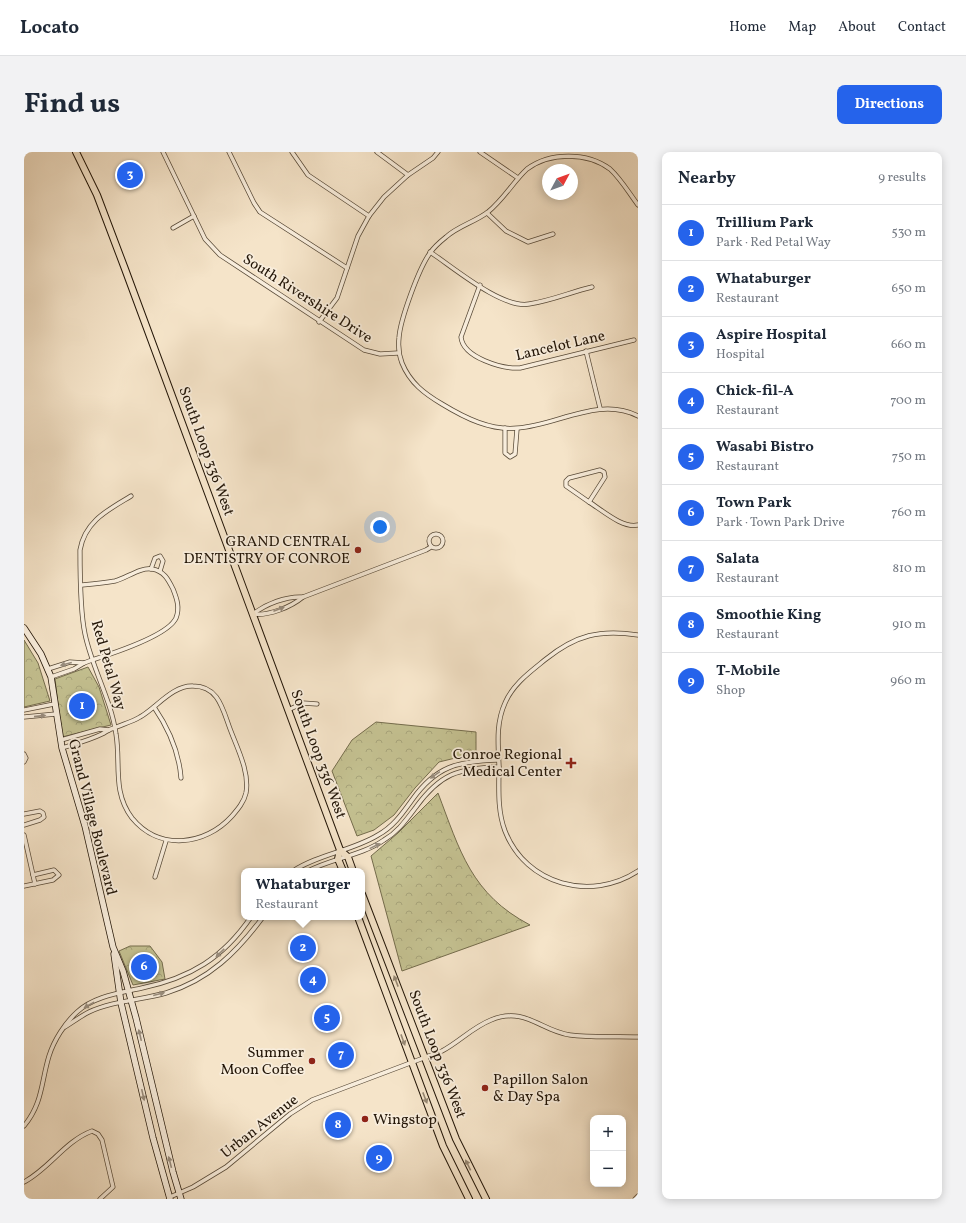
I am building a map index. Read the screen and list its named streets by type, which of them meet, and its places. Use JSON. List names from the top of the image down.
{
  "streets": {
    "main road": ["South Loop 336 West"],
    "street": [
      "South Rivershire Drive",
      "Lancelot Lane",
      "Red Petal Way",
      "Grand Village Boulevard",
      "Urban Avenue"
    ]
  },
  "crossings": [
    ["South Loop 336 West", "Urban Avenue"],
    ["Grand Village Boulevard", "Urban Avenue"]
  ],
  "places": {
    "other": [
      "GRAND CENTRAL DENTISTRY OF CONROE",
      "Summer Moon Coffee",
      "Papillon Salon & Day Spa",
      "Wingstop"
    ],
    "health": ["Conroe Regional Medical Center"]
  },
  "north": "top right",
  "page": {
    "header": "Locato",
    "nav": [
      "Home",
      "Map",
      "About",
      "Contact"
    ],
    "title": "Find us",
    "buttons": "Directions",
    "heading": ["Nearby", "9 results"],
    "pins": [
      "3",
      "1",
      "2",
      "6",
      "4",
      "5",
      "7",
      "8",
      "9"
    ],
    "list": [
      {
        "mark": "1",
        "name": "Trillium Park",
        "note": "Park · Red Petal Way",
        "value": "530 m"
      },
      {
        "mark": "2",
        "name": "Whataburger",
        "note": "Restaurant",
        "value": "650 m"
      },
      {
        "mark": "3",
        "name": "Aspire Hospital",
        "note": "Hospital",
        "value": "660 m"
      },
      {
        "mark": "4",
        "name": "Chick-fil-A",
        "note": "Restaurant",
        "value": "700 m"
      },
      {
        "mark": "5",
        "name": "Wasabi Bistro",
        "note": "Restaurant",
        "value": "750 m"
      },
      {
        "mark": "6",
        "name": "Town Park",
        "note": "Park · Town Park Drive",
        "value": "760 m"
      },
      {
        "mark": "7",
        "name": "Salata",
        "note": "Restaurant",
        "value": "810 m"
      },
      {
        "mark": "8",
        "name": "Smoothie King",
        "note": "Restaurant",
        "value": "910 m"
      },
      {
        "mark": "9",
        "name": "T-Mobile",
        "note": "Shop",
        "value": "960 m"
      }
    ],
    "popup": ["Whataburger", "Restaurant"],
    "map_buttons": ["+", "−"]
  }
}
